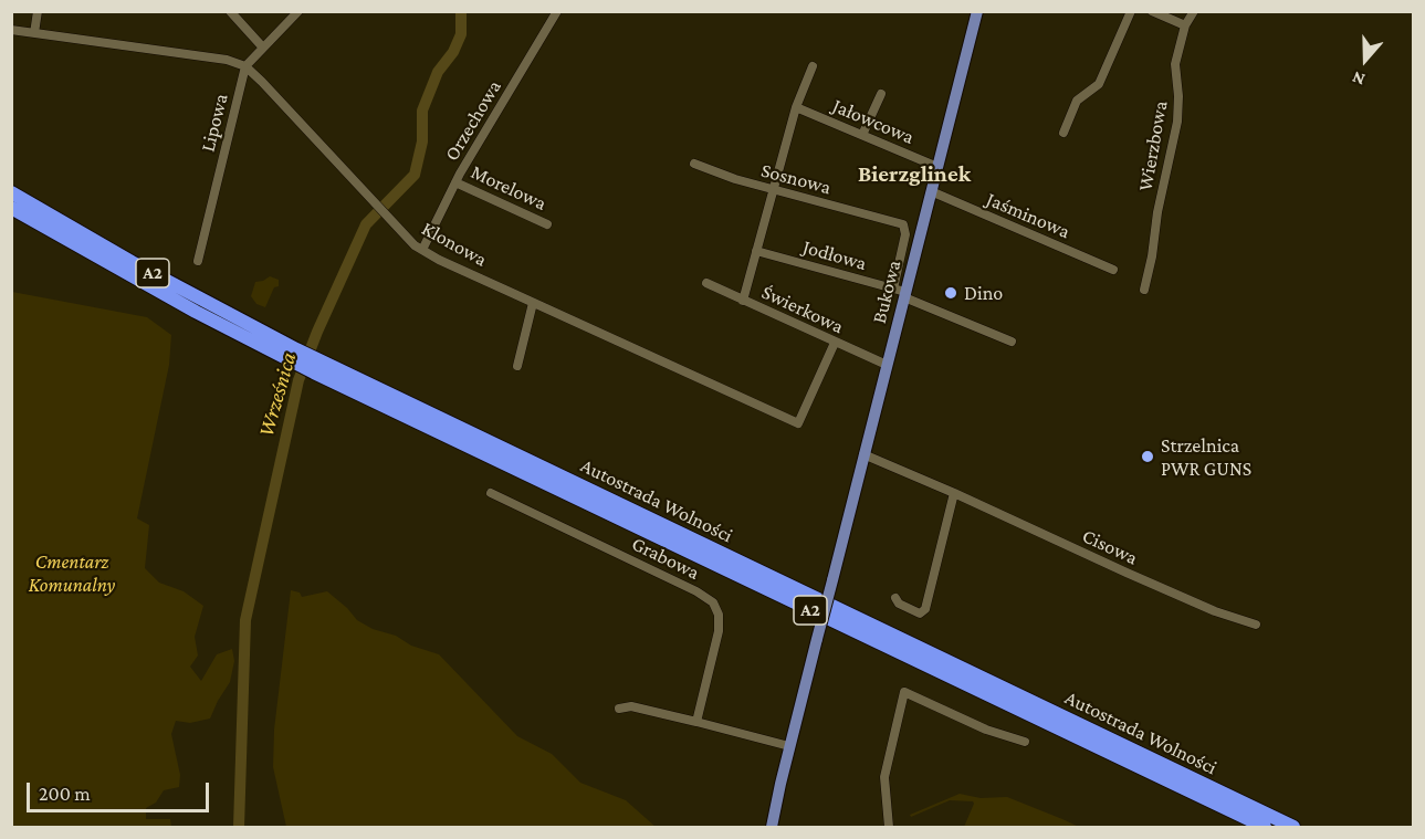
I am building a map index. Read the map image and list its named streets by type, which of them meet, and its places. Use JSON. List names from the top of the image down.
{
  "streets": {
    "highway": ["A2", "Autostrada Wolności"],
    "main road": ["Bukowa"],
    "street": [
      "Orzechowa",
      "Jałowcowa",
      "Lipowa",
      "Wierzbowa",
      "Sosnowa",
      "Morelowa",
      "Jaśminowa",
      "Klonowa",
      "Jodłowa",
      "Świerkowa",
      "Cisowa",
      "Grabowa"
    ]
  },
  "crossings": [
    ["Orzechowa", "Morelowa"],
    ["Orzechowa", "Klonowa"],
    ["Jałowcowa", "Bukowa"],
    ["Lipowa", "Klonowa"],
    ["Sosnowa", "Jodłowa"],
    ["Jaśminowa", "Bukowa"],
    ["Klonowa", "Świerkowa"],
    ["Jodłowa", "Bukowa"],
    ["Bukowa", "Świerkowa"],
    ["Bukowa", "Cisowa"]
  ],
  "districts": ["Bierzglinek"],
  "water": ["Wrześnica"],
  "parks": ["Cmentarz Komunalny"],
  "places": ["Dino", "Strzelnica PWR GUNS"],
  "scale_bar": "200 m",
  "north": "bottom"
}
